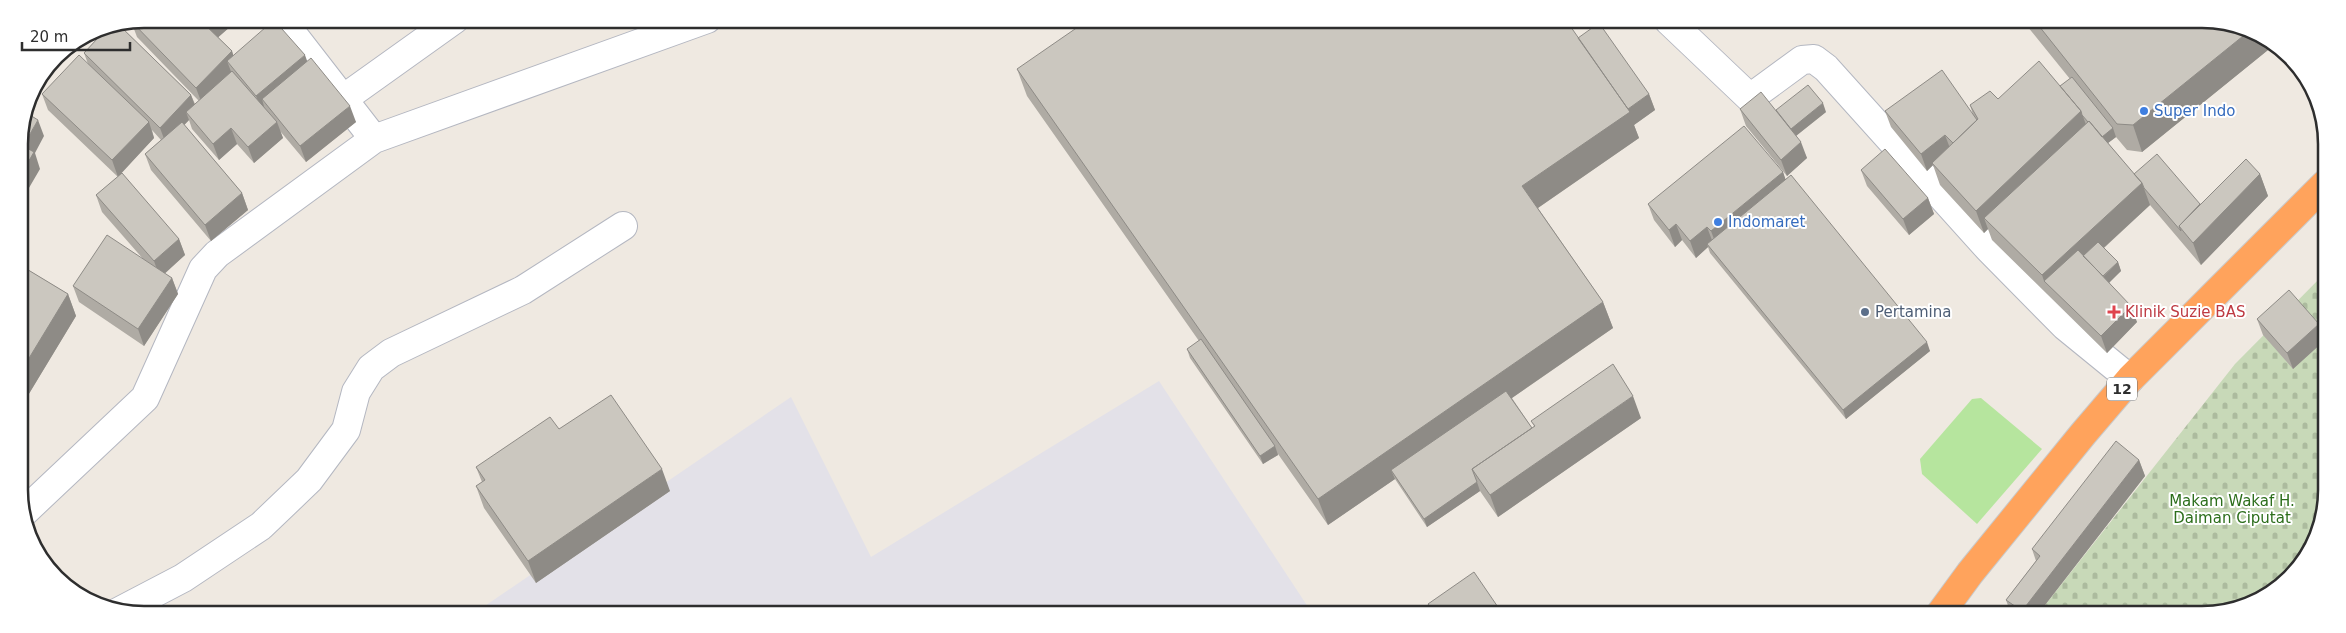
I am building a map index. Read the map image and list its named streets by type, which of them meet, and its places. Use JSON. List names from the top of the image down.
{
  "streets": {
    "highway": ["12"]
  },
  "parks": ["Makam Wakaf H. Daiman Ciputat"],
  "places": {
    "other": ["Super Indo", "Indomaret", "Pertamina"],
    "health": ["Klinik Suzie BAS"]
  },
  "scale_bar": "20 m"
}
